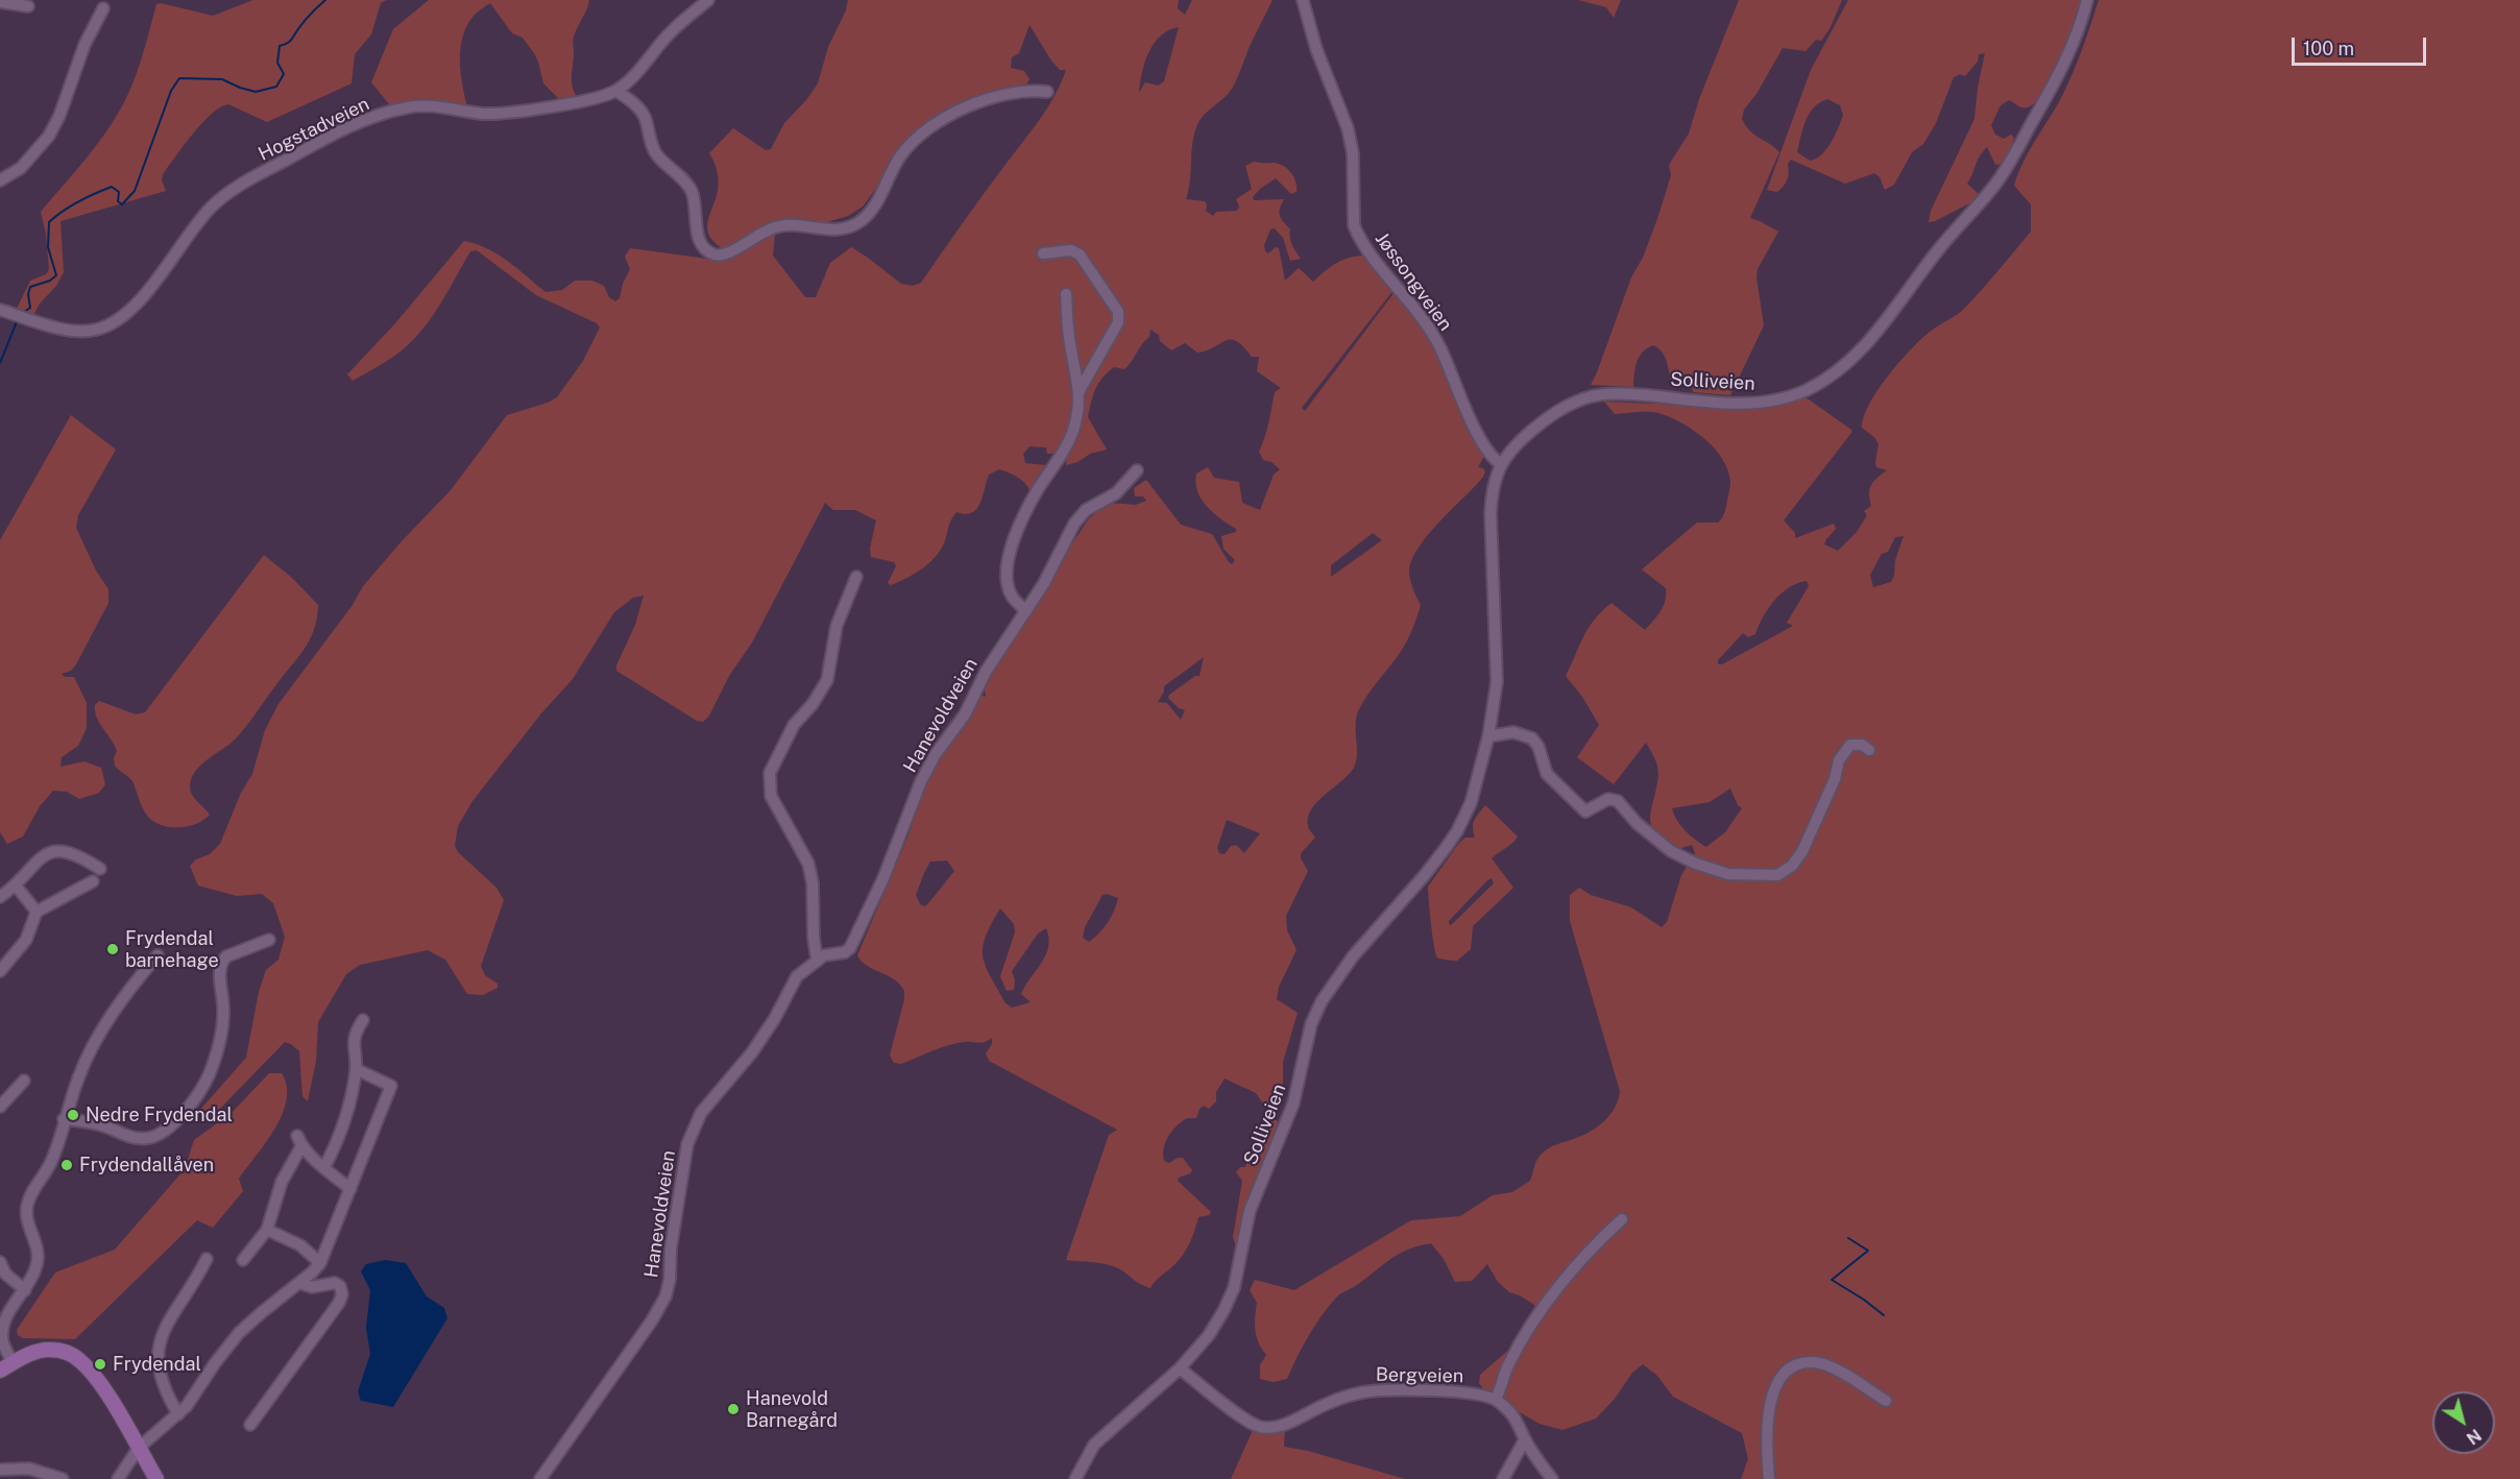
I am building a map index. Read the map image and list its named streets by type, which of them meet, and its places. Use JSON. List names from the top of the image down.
{
  "streets": {
    "street": [
      "Hogstadveien",
      "Jøssongveien",
      "Solliveien",
      "Hanevoldveien",
      "Bergveien"
    ]
  },
  "crossings": [
    ["Jøssongveien", "Solliveien"],
    ["Solliveien", "Bergveien"]
  ],
  "places": [
    "Frydendal barnehage",
    "Nedre Frydendal",
    "Frydendallåven",
    "Frydendal",
    "Hanevold Barnegård"
  ],
  "scale_bar": "100 m",
  "north": "bottom right"
}
